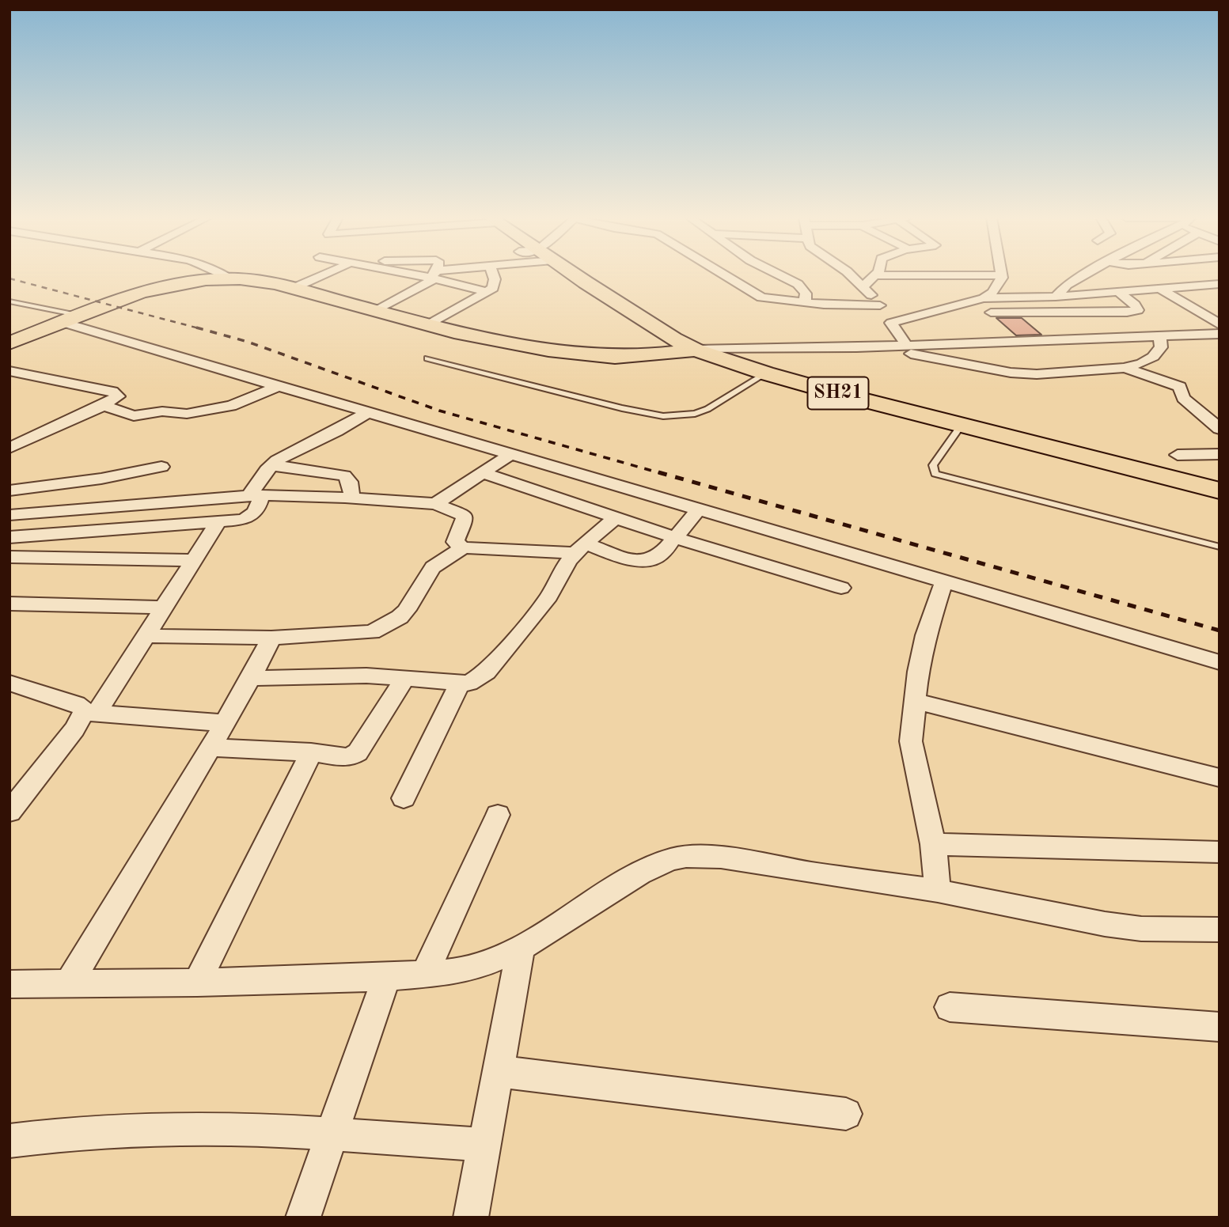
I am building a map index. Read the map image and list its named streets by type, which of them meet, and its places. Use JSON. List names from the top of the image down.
{
  "streets": {
    "main road": ["SH21"]
  }
}
